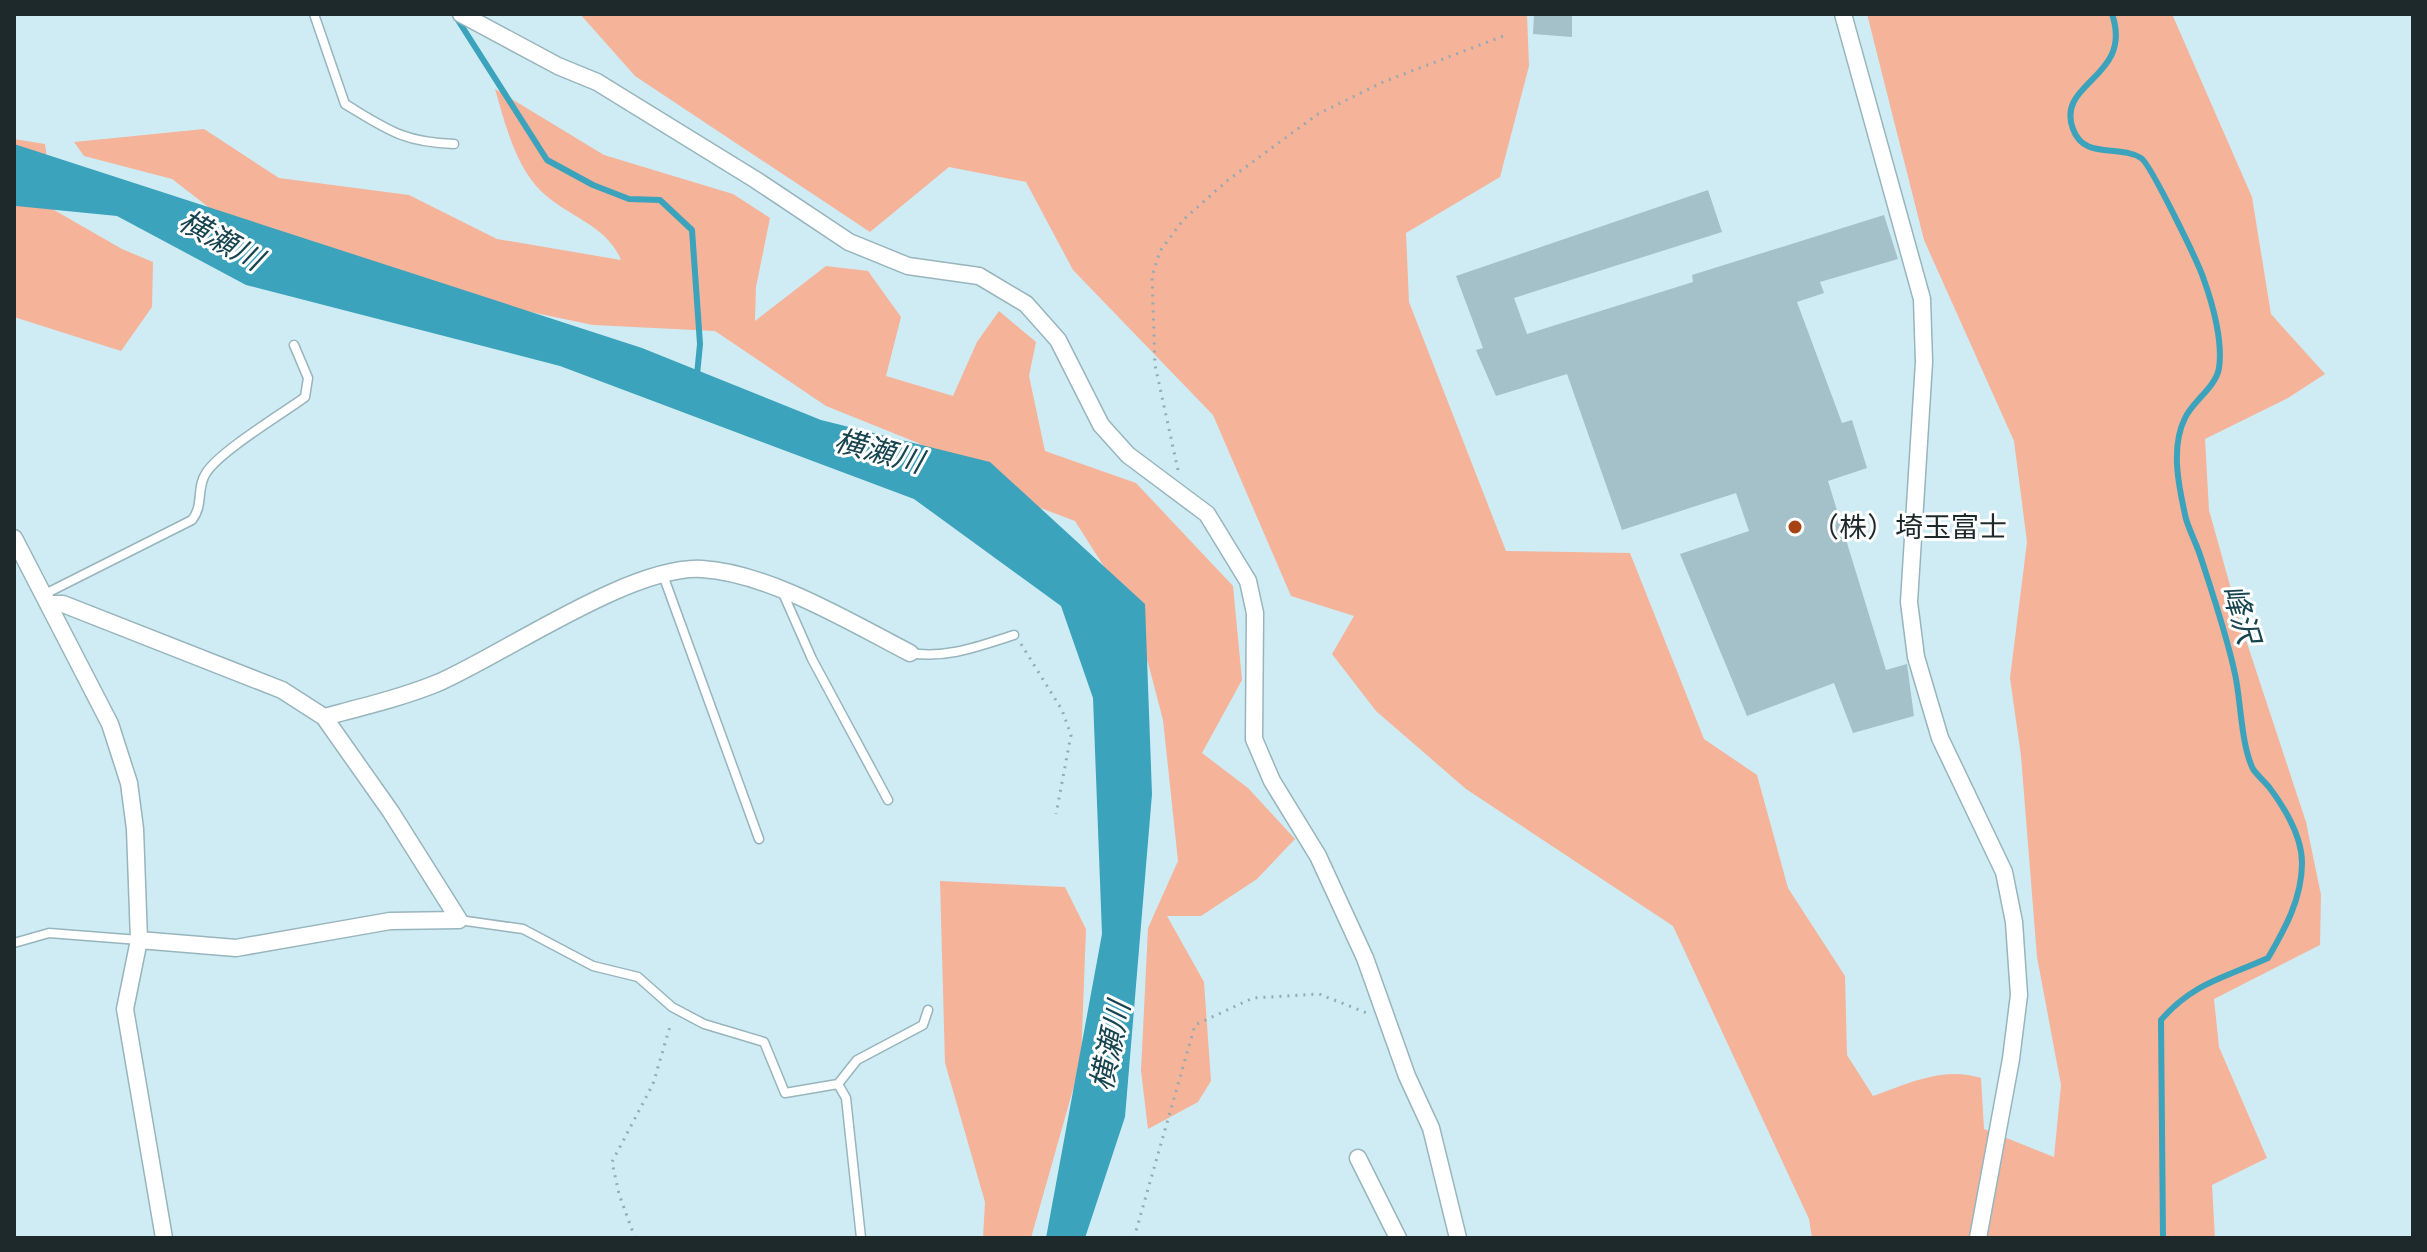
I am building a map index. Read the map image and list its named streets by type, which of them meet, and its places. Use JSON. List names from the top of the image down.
{
  "water": ["横瀬川", "峰沢"],
  "places": ["（株）埼玉富士"]
}
